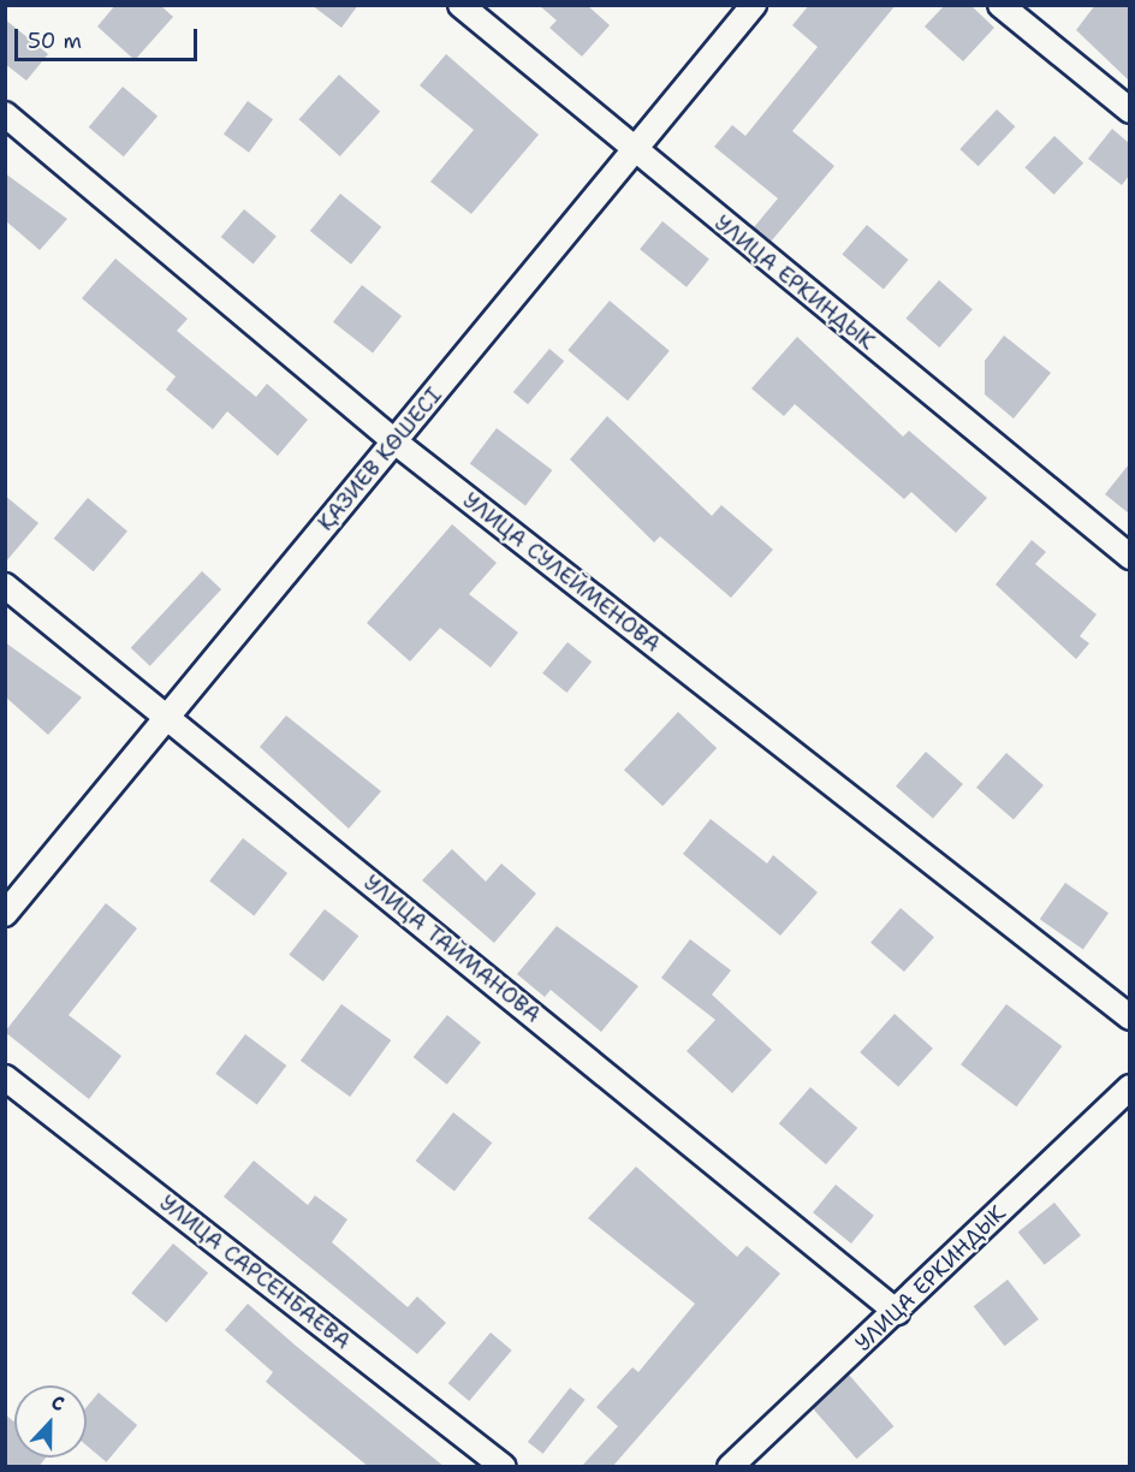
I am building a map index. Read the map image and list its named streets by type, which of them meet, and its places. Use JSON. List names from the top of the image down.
{
  "streets": {
    "street": [
      "УЛИЦА ЕРКИНДЫК",
      "ҚАЗИЕВ КӨШЕСІ",
      "УЛИЦА СУЛЕЙМЕНОВА",
      "УЛИЦА ТАЙМАНОВА",
      "УЛИЦА САРСЕНБАЕВА"
    ]
  },
  "crossings": [
    ["УЛИЦА ЕРКИНДЫК", "ҚАЗИЕВ КӨШЕСІ"],
    ["УЛИЦА ЕРКИНДЫК", "УЛИЦА ТАЙМАНОВА"],
    ["ҚАЗИЕВ КӨШЕСІ", "УЛИЦА СУЛЕЙМЕНОВА"],
    ["ҚАЗИЕВ КӨШЕСІ", "УЛИЦА ТАЙМАНОВА"]
  ],
  "scale_bar": "50 m",
  "north": "top"
}
